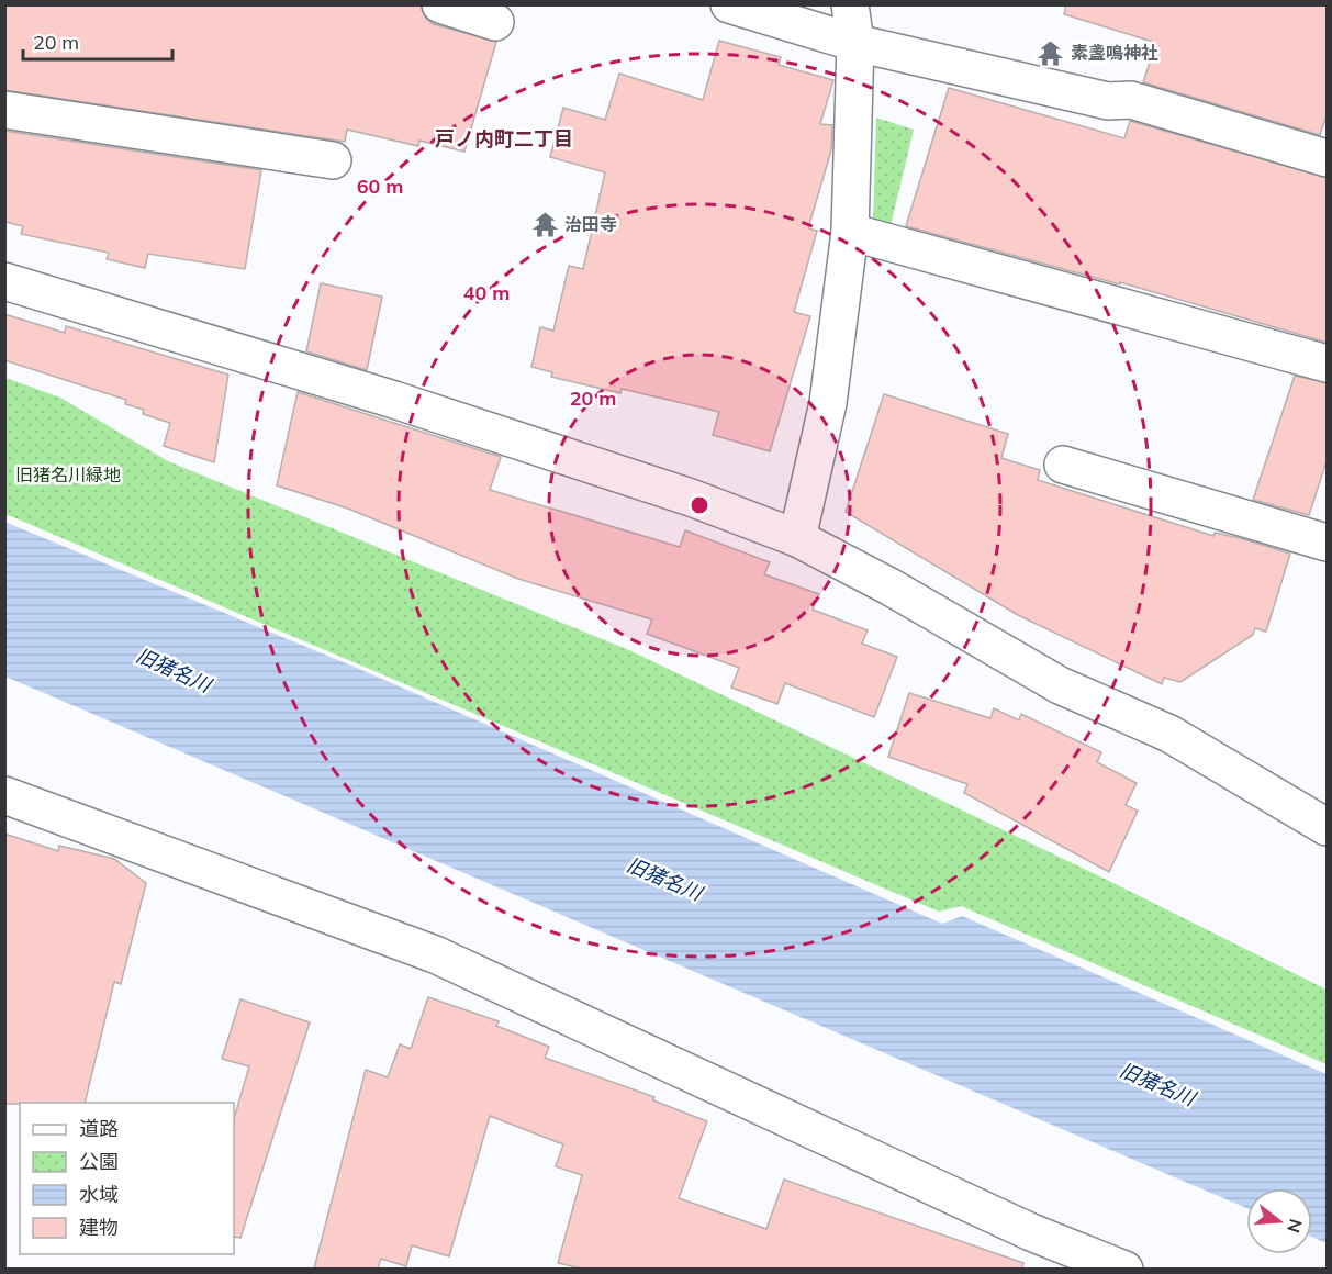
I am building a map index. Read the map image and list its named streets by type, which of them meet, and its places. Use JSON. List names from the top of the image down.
{
  "districts": ["戸ノ内町二丁目"],
  "water": ["旧猪名川"],
  "parks": ["旧猪名川緑地"],
  "places": {
    "temple": ["素盞鳴神社", "治田寺"]
  },
  "legend": [
    "道路",
    "公園",
    "水域",
    "建物"
  ],
  "scale_bar": "20 m",
  "north": "right",
  "rings": ["60 m", "40 m", "20 m"]
}
